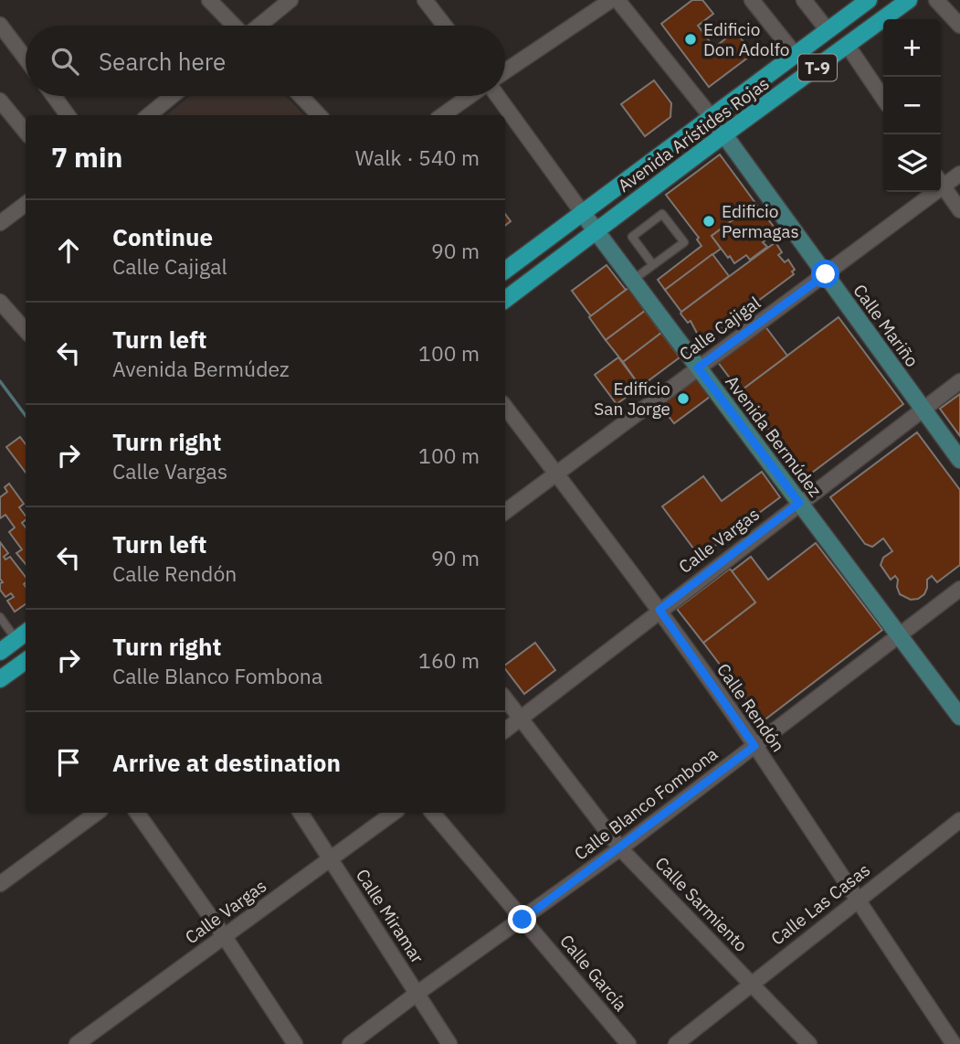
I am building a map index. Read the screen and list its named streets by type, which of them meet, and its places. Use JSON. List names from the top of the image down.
{
  "streets": {
    "main road": ["T-9", "Avenida Arístides Rojas"],
    "street": [
      "Calle Mariño",
      "Calle Cajigal",
      "Avenida Bermúdez",
      "Calle Vargas",
      "Calle Rendón",
      "Calle Blanco Fombona",
      "Calle Sarmiento",
      "Calle Las Casas",
      "Calle Miramar",
      "Calle García"
    ]
  },
  "crossings": [
    ["Avenida Arístides Rojas", "Calle Mariño"],
    ["Avenida Arístides Rojas", "Avenida Bermúdez"],
    ["Calle Mariño", "Calle Cajigal"],
    ["Calle Mariño", "Calle Vargas"],
    ["Calle Cajigal", "Avenida Bermúdez"],
    ["Calle Cajigal", "Calle Rendón"],
    ["Avenida Bermúdez", "Calle Vargas"],
    ["Avenida Bermúdez", "Calle Blanco Fombona"],
    ["Calle Vargas", "Calle Rendón"],
    ["Calle Vargas", "Calle Sarmiento"],
    ["Calle Vargas", "Calle Miramar"],
    ["Calle Rendón", "Calle Blanco Fombona"],
    ["Calle Rendón", "Calle Las Casas"],
    ["Calle Blanco Fombona", "Calle Sarmiento"],
    ["Calle Blanco Fombona", "Calle Miramar"],
    ["Calle Blanco Fombona", "Calle García"],
    ["Calle Sarmiento", "Calle Las Casas"]
  ],
  "places": ["Edificio Don Adolfo", "Edificio Permagas", "Edificio San Jorge"],
  "page": {
    "map_buttons": ["+", "−"],
    "search": "Search here",
    "heading": ["7 min", "Walk · 540 m"],
    "list": [
      ["Continue", "Calle Cajigal", "90 m"],
      ["Turn left", "Avenida Bermúdez", "100 m"],
      ["Turn right", "Calle Vargas", "100 m"],
      ["Turn left", "Calle Rendón", "90 m"],
      ["Turn right", "Calle Blanco Fombona", "160 m"],
      "Arrive at destination"
    ]
  }
}
